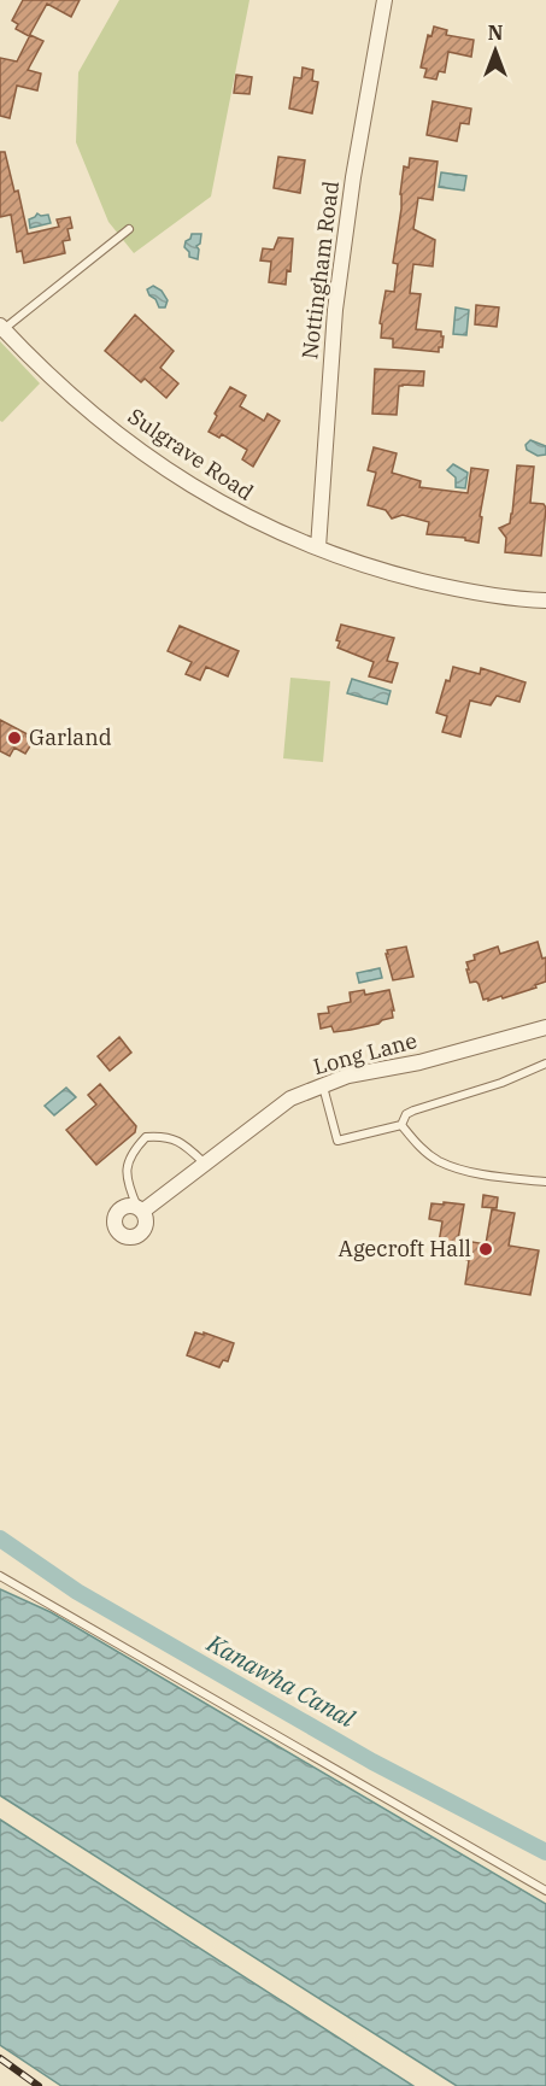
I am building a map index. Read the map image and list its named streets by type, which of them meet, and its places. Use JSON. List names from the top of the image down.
{
  "streets": {
    "street": ["Nottingham Road", "Sulgrave Road", "Long Lane"]
  },
  "crossings": [
    ["Nottingham Road", "Sulgrave Road"]
  ],
  "water": ["Kanawha Canal"],
  "places": ["Garland", "Agecroft Hall"],
  "north": "top"
}
